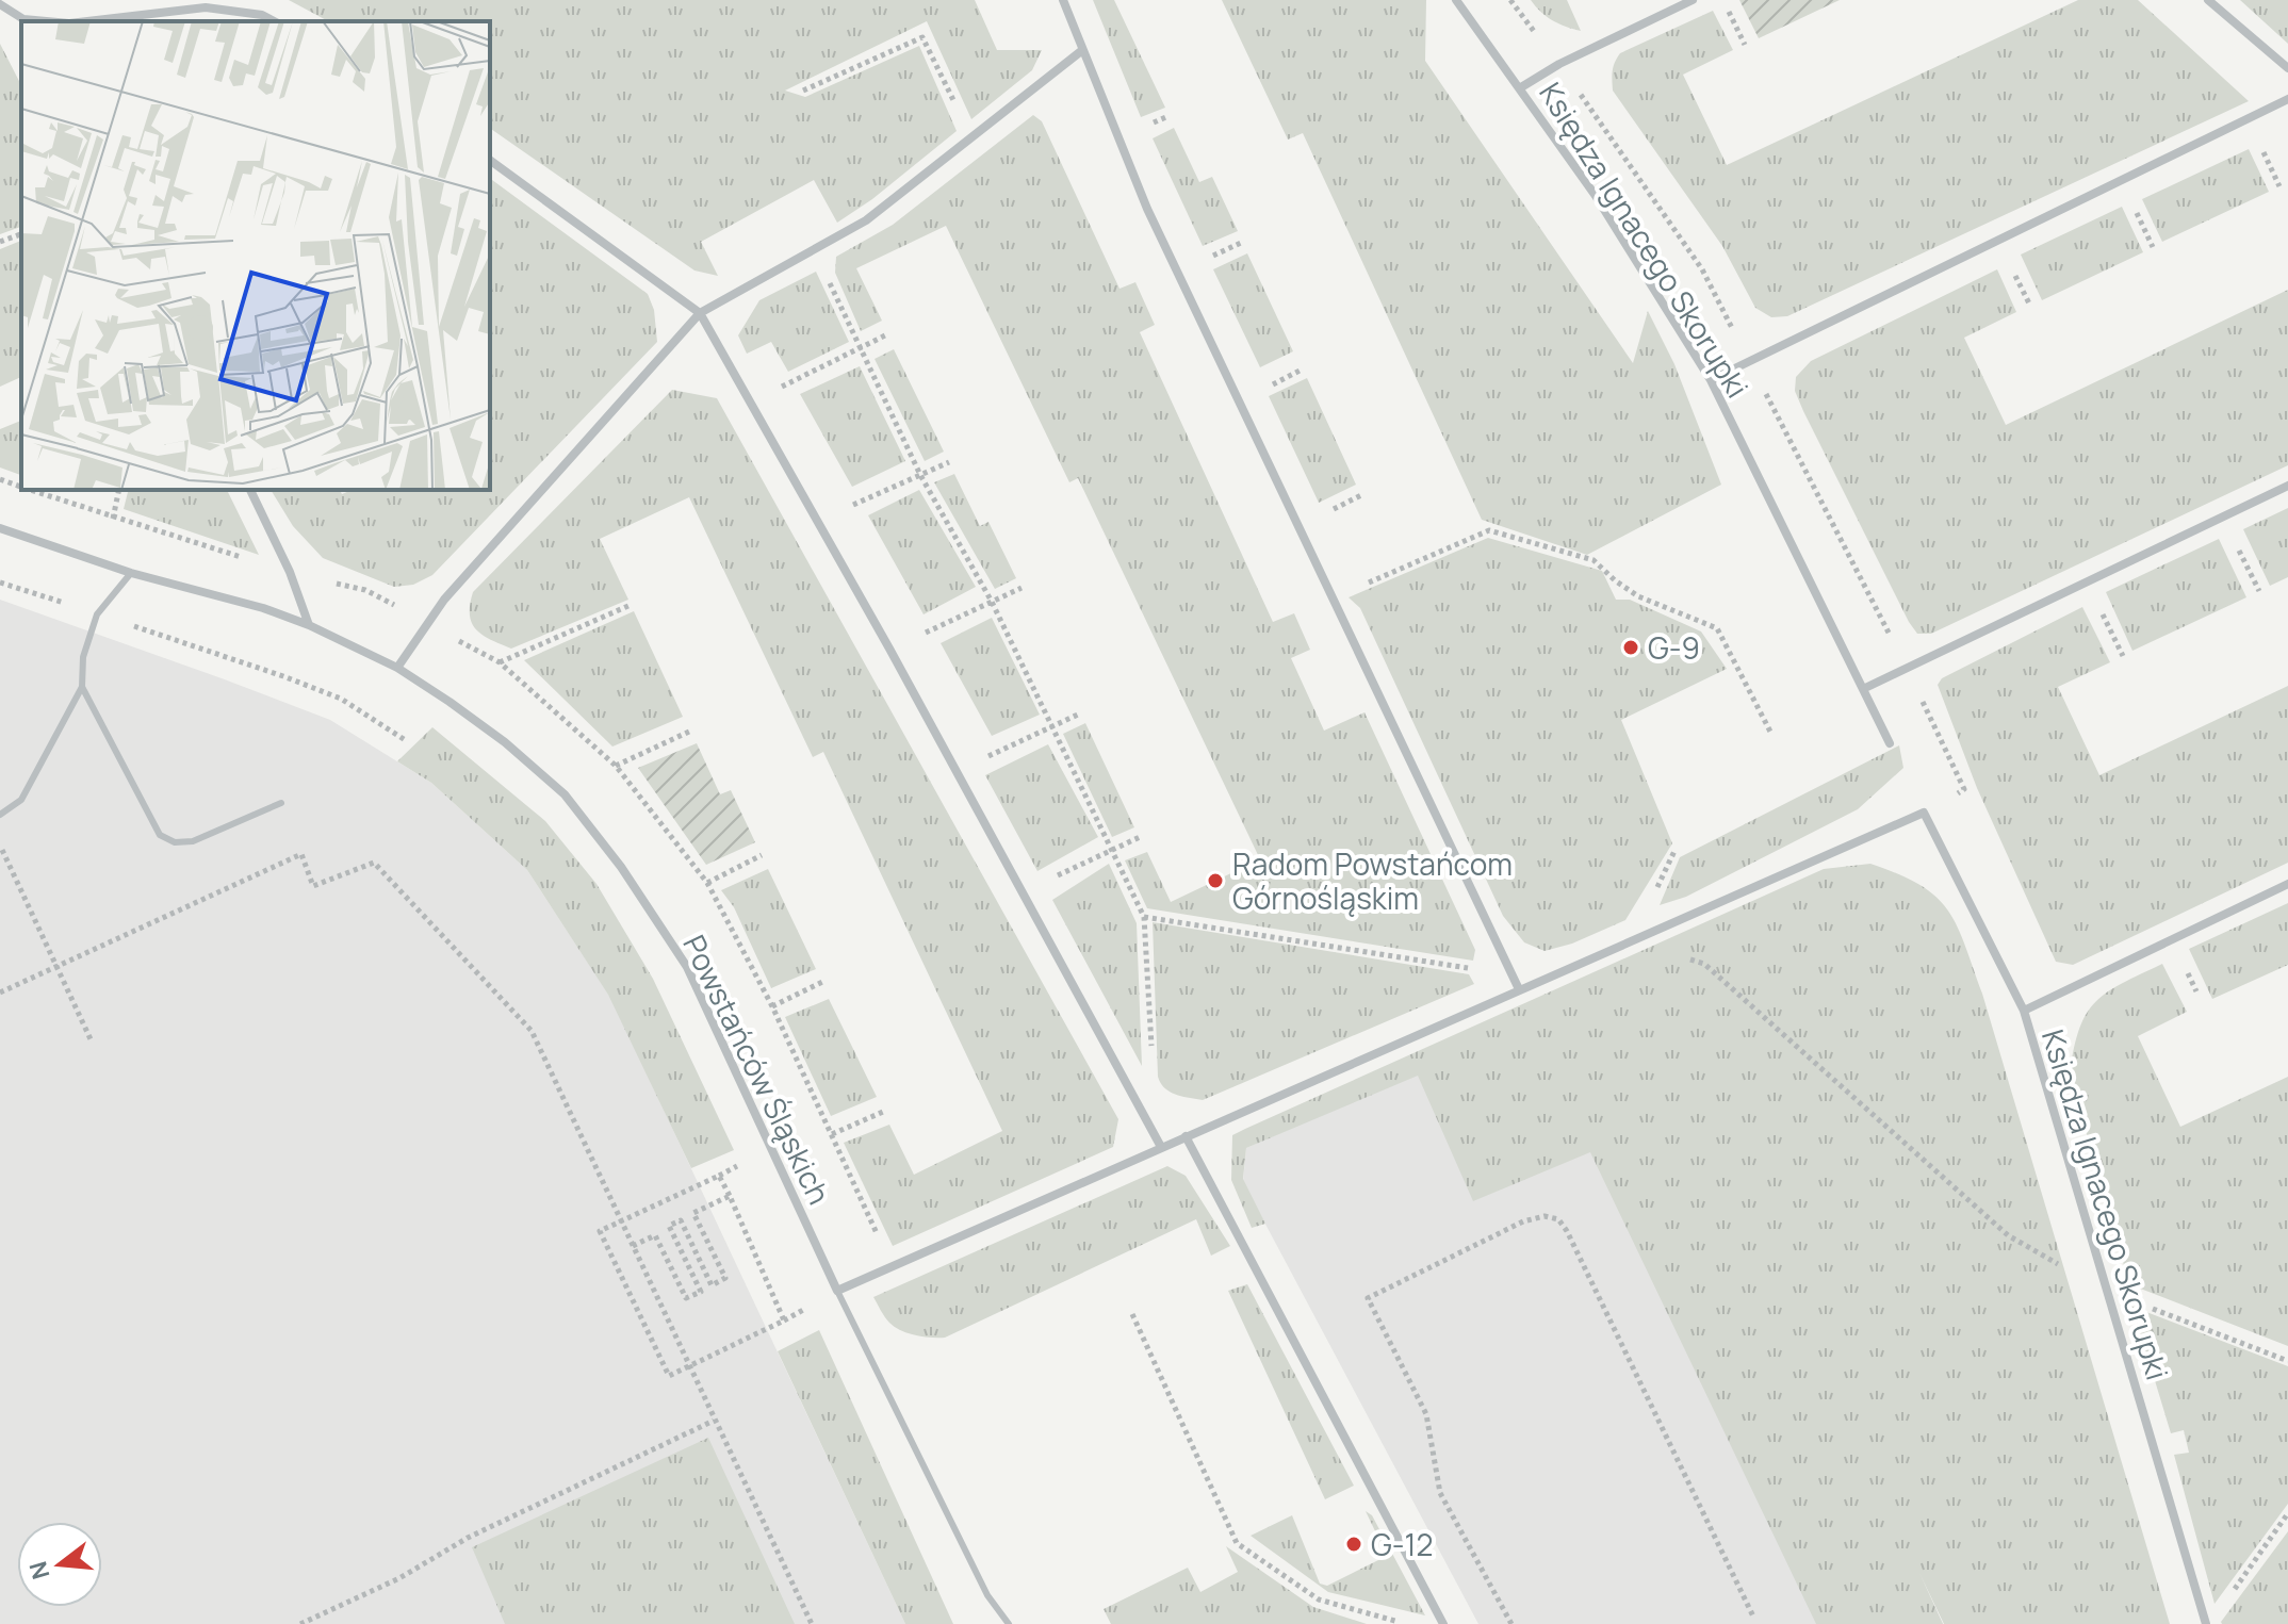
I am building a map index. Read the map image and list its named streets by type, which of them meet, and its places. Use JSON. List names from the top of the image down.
{
  "streets": {
    "street": ["Księdza Ignacego Skorupki", "Powstańców Śląskich"]
  },
  "places": ["G-9", "Radom Powstańcom Górnośląskim", "G-12"],
  "north": "left"
}
